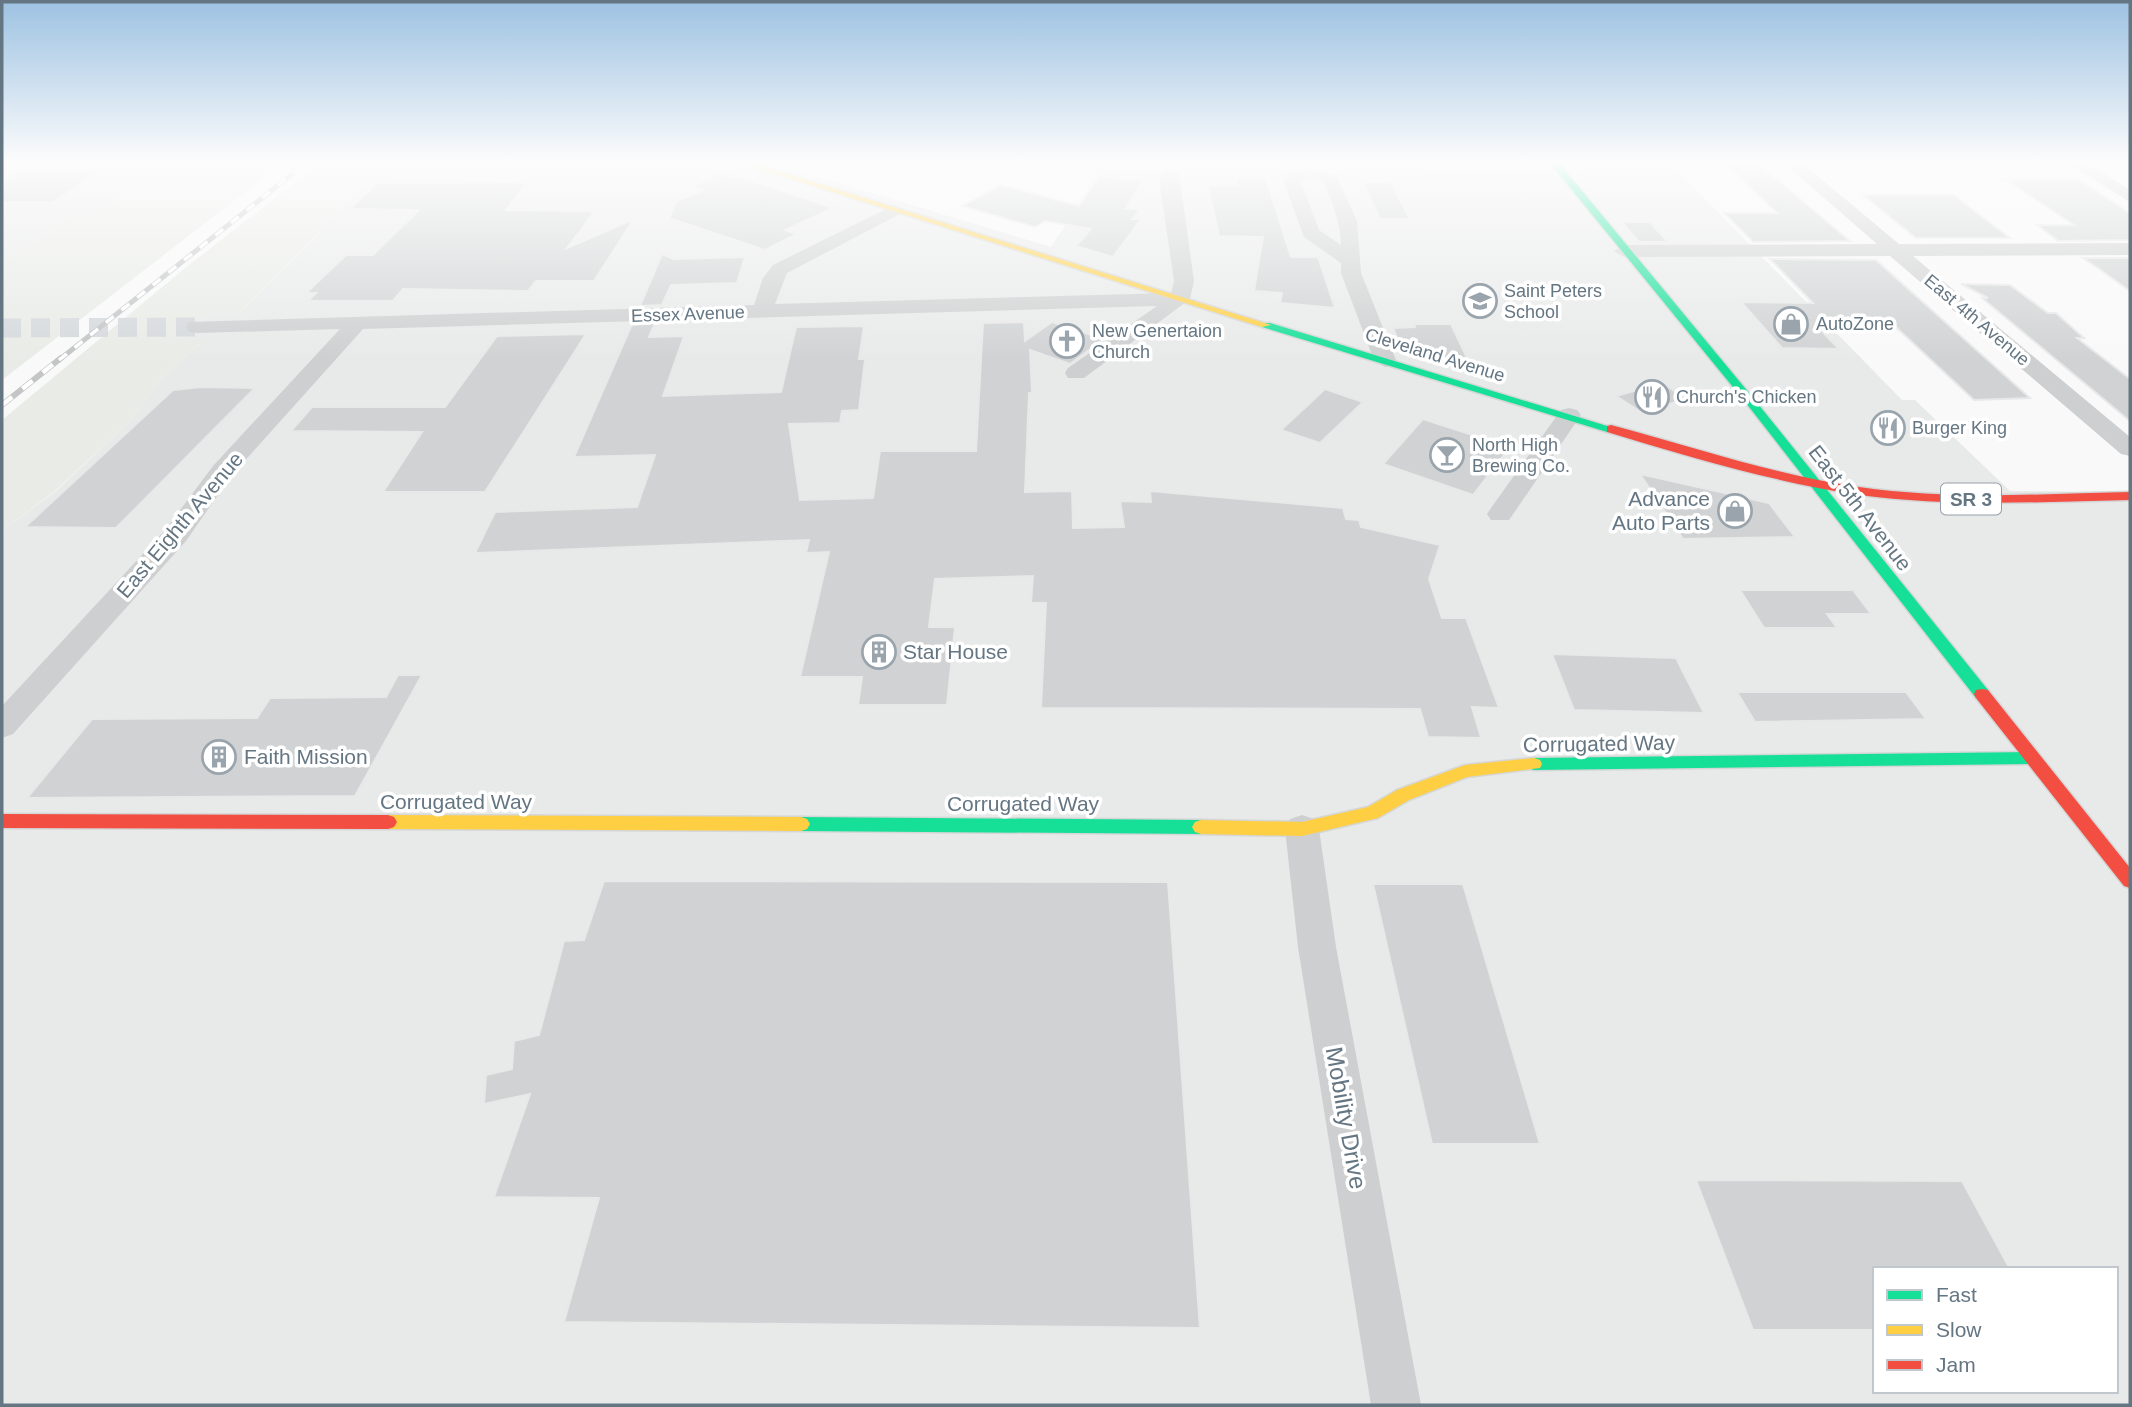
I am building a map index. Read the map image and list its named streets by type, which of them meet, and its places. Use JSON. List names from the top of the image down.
{
  "streets": {
    "main road": [
      "Cleveland Avenue",
      "SR 3",
      "East 5th Avenue",
      "Corrugated Way"
    ],
    "street": [
      "Essex Avenue",
      "East 4th Avenue",
      "East Eighth Avenue",
      "Mobility Drive"
    ]
  },
  "crossings": [
    ["Essex Avenue", "Cleveland Avenue"],
    ["Essex Avenue", "East Eighth Avenue"],
    ["Cleveland Avenue", "East 5th Avenue"],
    ["East 5th Avenue", "Corrugated Way"],
    ["Corrugated Way", "Mobility Drive"]
  ],
  "places": {
    "school or university": ["Saint Peters School"],
    "shop": ["AutoZone", "Advance Auto Parts"],
    "church": ["New Genertaion Church"],
    "restaurant": ["Church's Chicken", "Burger King"],
    "bar": ["North High Brewing Co."],
    "building": ["Star House", "Faith Mission"]
  },
  "legend": ["Fast", "Slow", "Jam"]
}
